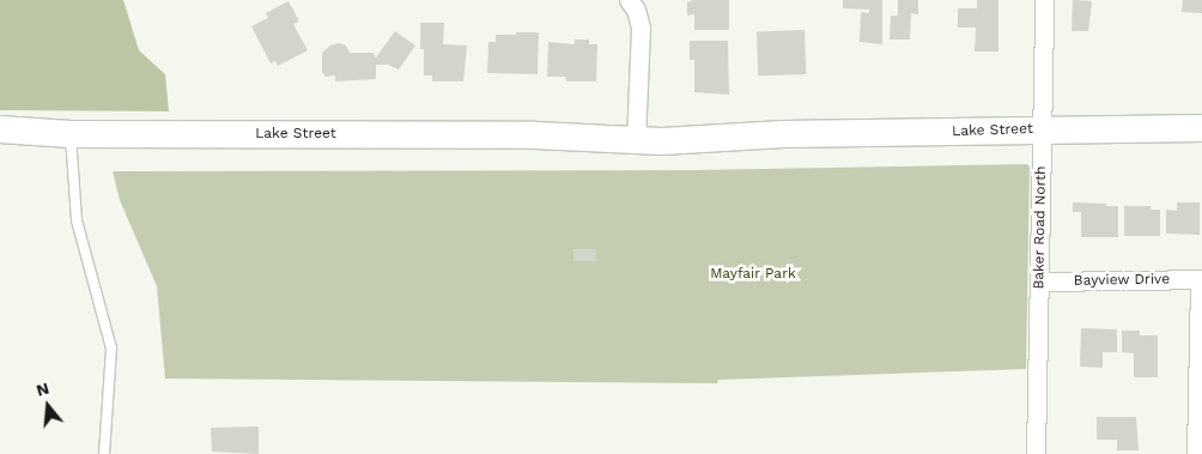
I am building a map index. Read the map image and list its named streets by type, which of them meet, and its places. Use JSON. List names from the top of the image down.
{
  "streets": {
    "street": ["Lake Street", "Baker Road North", "Bayview Drive"]
  },
  "crossings": [
    ["Lake Street", "Baker Road North"],
    ["Baker Road North", "Bayview Drive"]
  ],
  "parks": ["Mayfair Park"],
  "north": "top"
}
